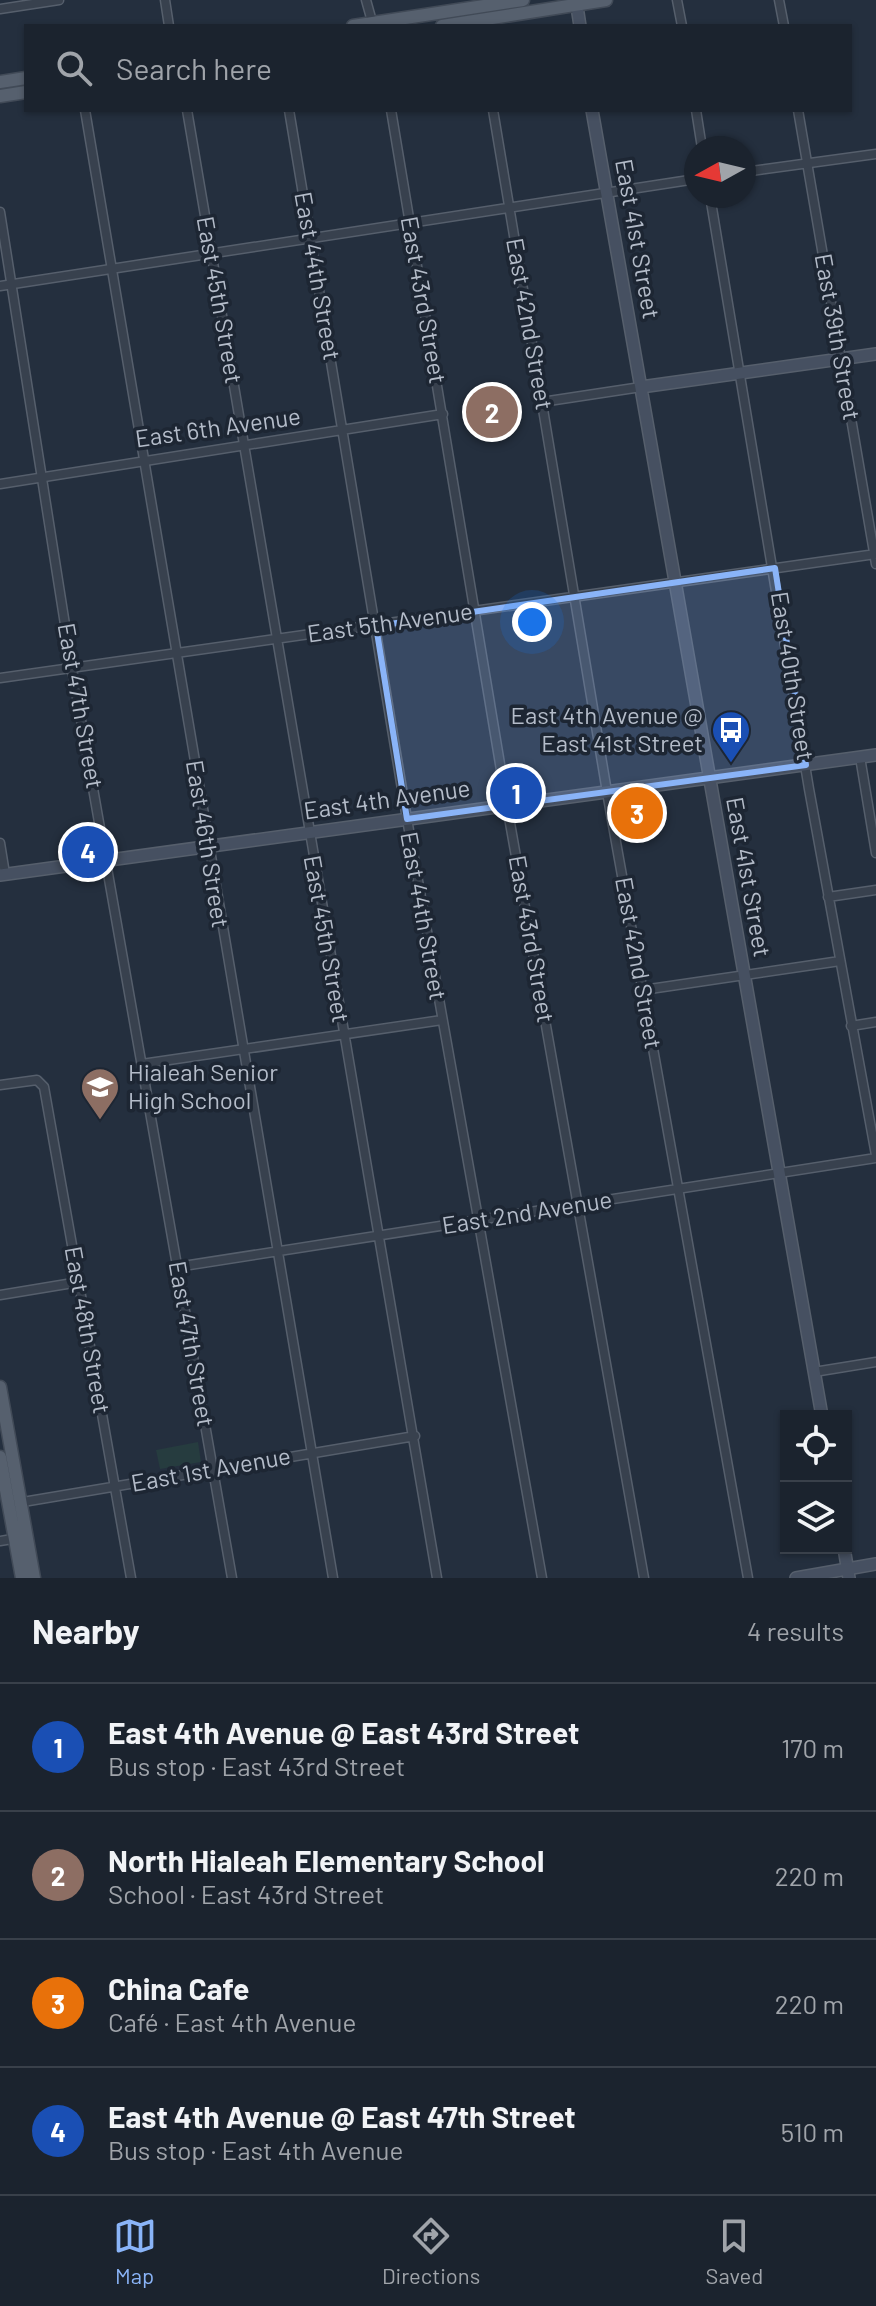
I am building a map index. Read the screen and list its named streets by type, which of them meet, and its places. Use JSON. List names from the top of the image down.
{
  "streets": {
    "street": [
      "East 41st Street",
      "East 44th Street",
      "East 45th Street",
      "East 43rd Street",
      "East 42nd Street",
      "East 39th Street",
      "East 6th Avenue",
      "East 5th Avenue",
      "East 40th Street",
      "East 47th Street",
      "East 4th Avenue",
      "East 46th Street",
      "East 2nd Avenue",
      "East 48th Street",
      "East 1st Avenue"
    ]
  },
  "crossings": [
    ["East 41st Street", "East 5th Avenue"],
    ["East 41st Street", "East 4th Avenue"],
    ["East 41st Street", "East 2nd Avenue"],
    ["East 44th Street", "East 6th Avenue"],
    ["East 44th Street", "East 5th Avenue"],
    ["East 44th Street", "East 4th Avenue"],
    ["East 44th Street", "East 2nd Avenue"],
    ["East 45th Street", "East 6th Avenue"],
    ["East 45th Street", "East 5th Avenue"],
    ["East 45th Street", "East 4th Avenue"],
    ["East 45th Street", "East 2nd Avenue"],
    ["East 45th Street", "East 1st Avenue"],
    ["East 43rd Street", "East 6th Avenue"],
    ["East 43rd Street", "East 5th Avenue"],
    ["East 43rd Street", "East 4th Avenue"],
    ["East 43rd Street", "East 2nd Avenue"],
    ["East 42nd Street", "East 5th Avenue"],
    ["East 42nd Street", "East 4th Avenue"],
    ["East 42nd Street", "East 2nd Avenue"],
    ["East 39th Street", "East 5th Avenue"],
    ["East 6th Avenue", "East 47th Street"],
    ["East 6th Avenue", "East 46th Street"],
    ["East 5th Avenue", "East 40th Street"],
    ["East 5th Avenue", "East 47th Street"],
    ["East 5th Avenue", "East 46th Street"],
    ["East 40th Street", "East 4th Avenue"],
    ["East 40th Street", "East 2nd Avenue"],
    ["East 47th Street", "East 4th Avenue"],
    ["East 47th Street", "East 2nd Avenue"],
    ["East 47th Street", "East 1st Avenue"],
    ["East 4th Avenue", "East 46th Street"],
    ["East 46th Street", "East 2nd Avenue"],
    ["East 46th Street", "East 1st Avenue"],
    ["East 48th Street", "East 1st Avenue"]
  ],
  "places": {
    "bus stop": ["East 4th Avenue @ East 41st Street"],
    "school or university": ["Hialeah Senior High School"]
  },
  "north": "left",
  "page": {
    "search": "Search here",
    "pins": [
      "2",
      "1",
      "3",
      "4"
    ],
    "heading": ["Nearby", "4 results"],
    "list": [
      {
        "mark": "1",
        "name": "East 4th Avenue @ East 43rd Street",
        "note": "Bus stop · East 43rd Street",
        "value": "170 m"
      },
      {
        "mark": "2",
        "name": "North Hialeah Elementary School",
        "note": "School · East 43rd Street",
        "value": "220 m"
      },
      {
        "mark": "3",
        "name": "China Cafe",
        "note": "Café · East 4th Avenue",
        "value": "220 m"
      },
      {
        "mark": "4",
        "name": "East 4th Avenue @ East 47th Street",
        "note": "Bus stop · East 4th Avenue",
        "value": "510 m"
      }
    ],
    "nav": ["Map", "Directions", "Saved"]
  }
}
